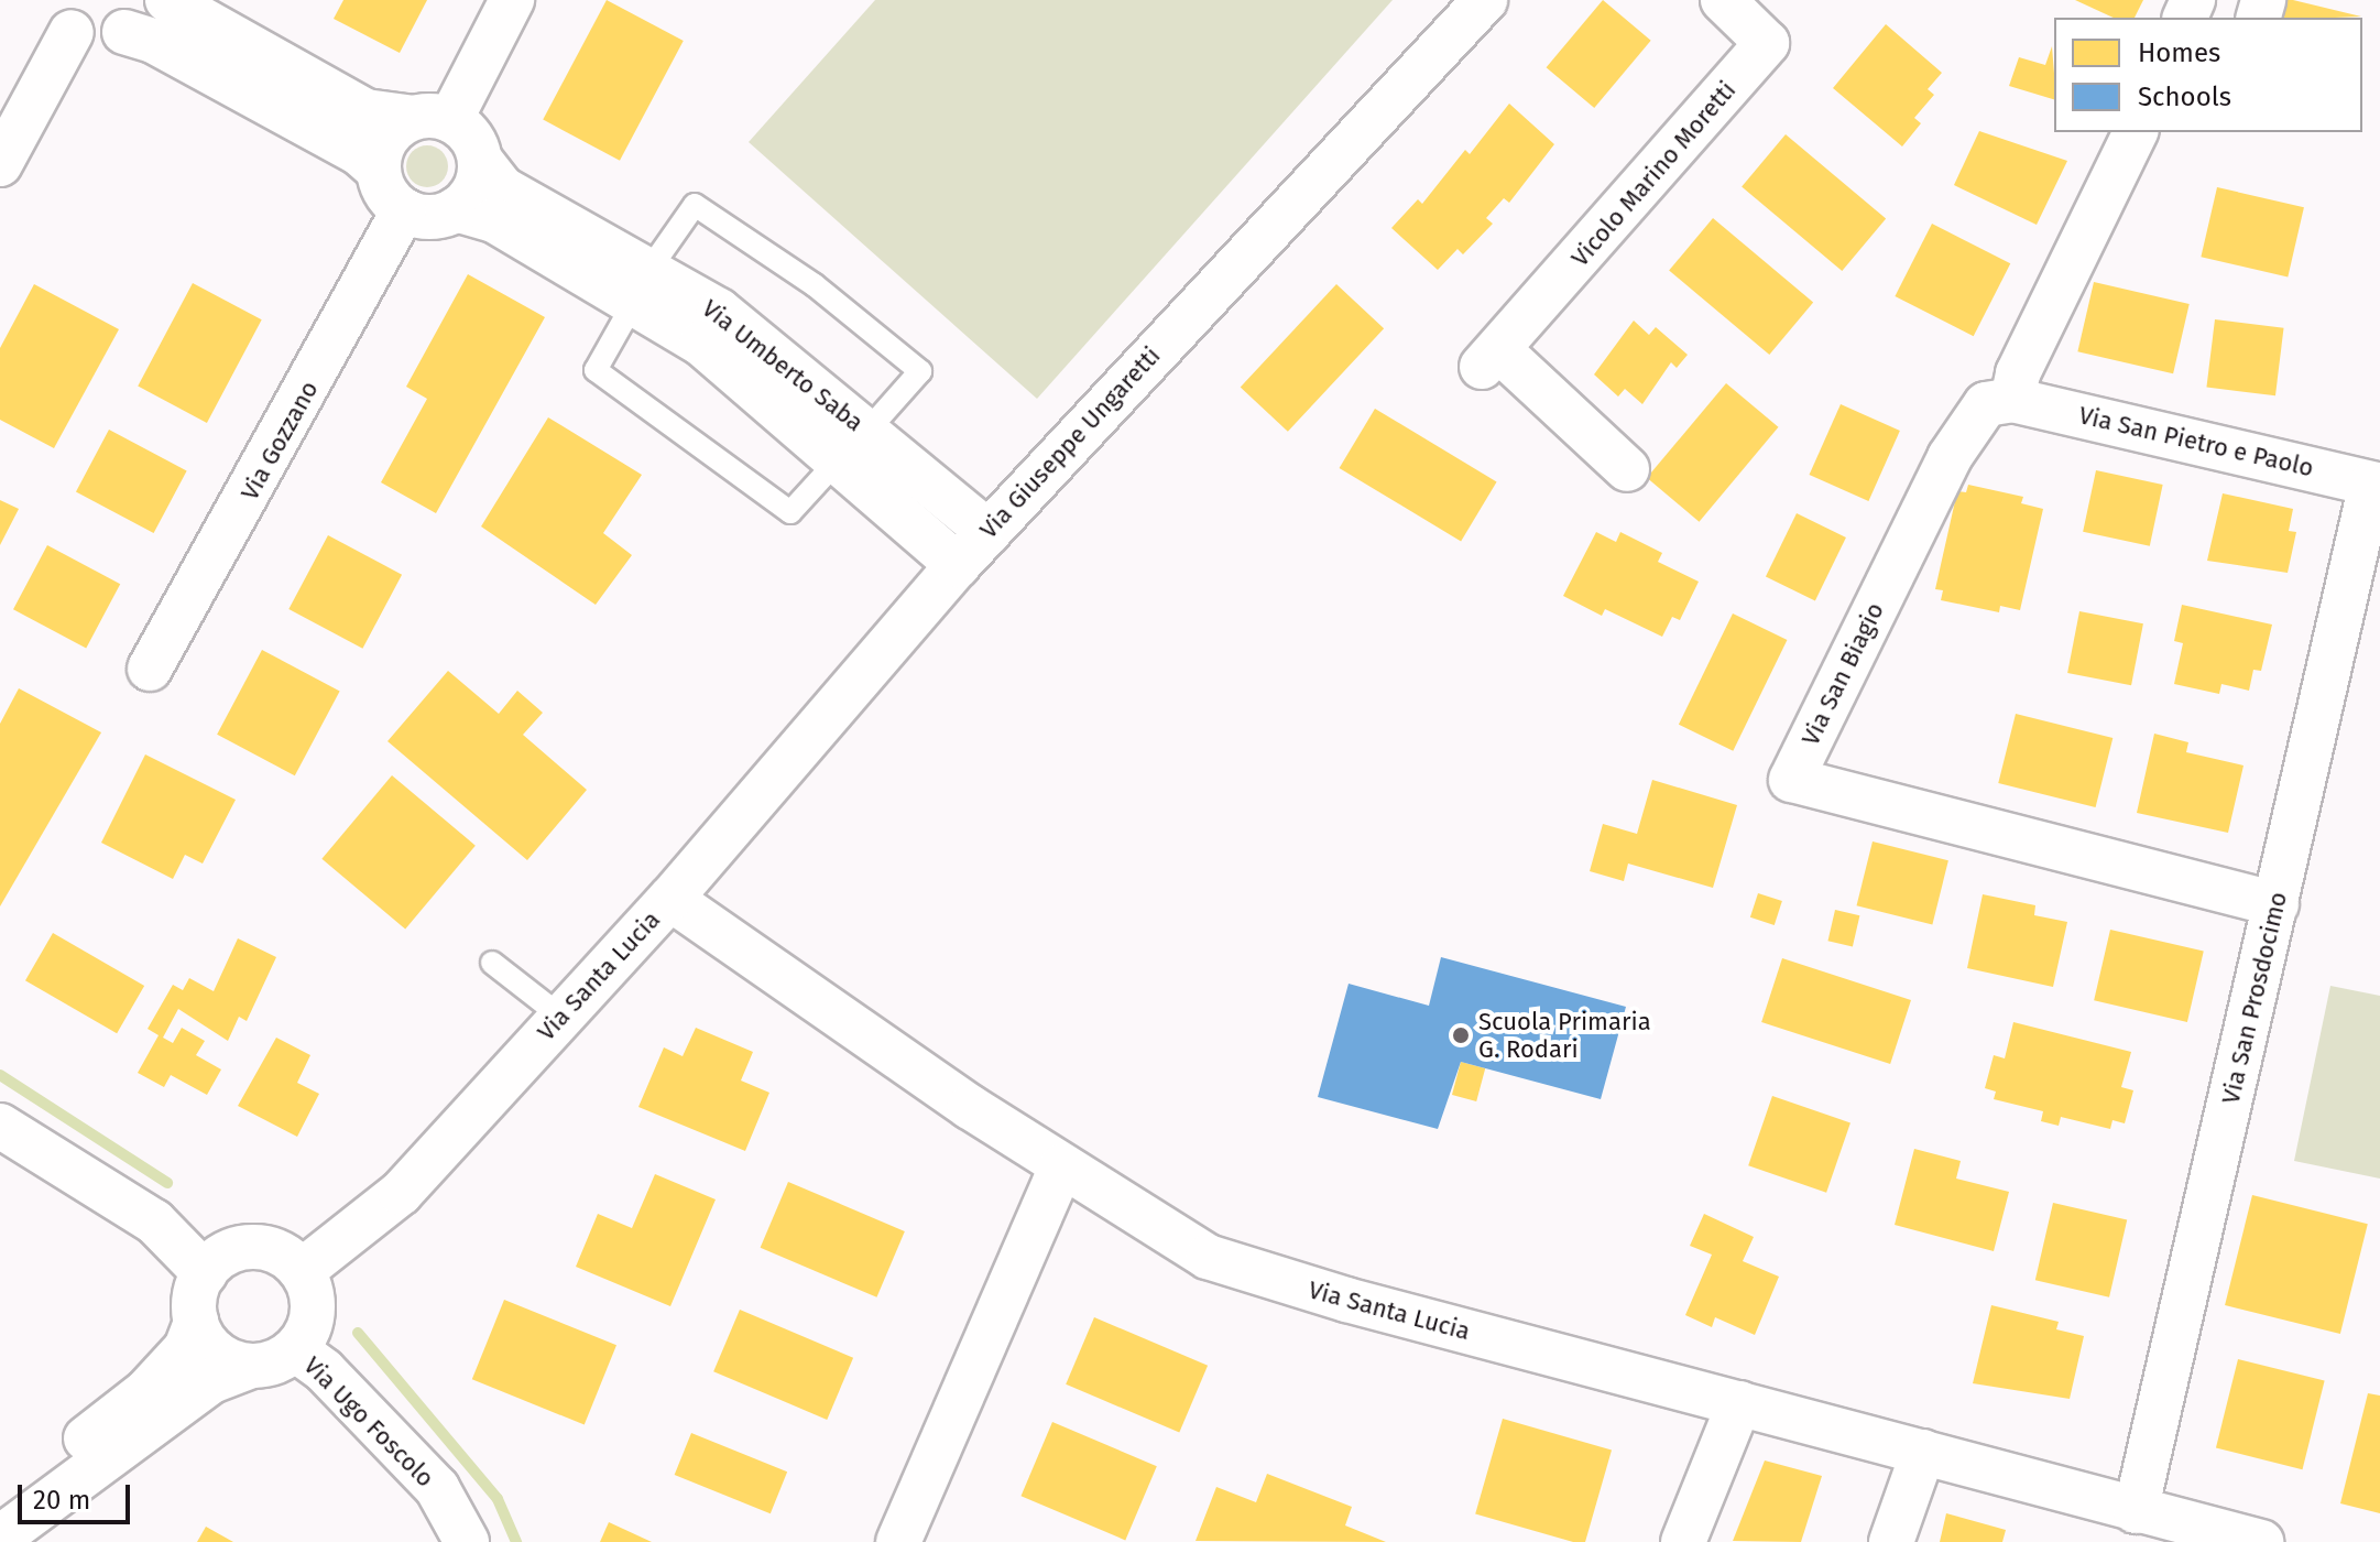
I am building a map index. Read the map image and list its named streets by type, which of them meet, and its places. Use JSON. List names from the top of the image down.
{
  "streets": {
    "street": [
      "Vicolo Marino Moretti",
      "Via Umberto Saba",
      "Via Gozzano",
      "Via San Pietro e Paolo",
      "Via Giuseppe Ungaretti",
      "Via San Biagio",
      "Via Santa Lucia",
      "Via San Prosdocimo",
      "Via Ugo Foscolo"
    ]
  },
  "crossings": [
    ["Via Umberto Saba", "Via Gozzano"],
    ["Via Umberto Saba", "Via Giuseppe Ungaretti"],
    ["Via San Pietro e Paolo", "Via San Biagio"],
    ["Via San Pietro e Paolo", "Via San Prosdocimo"],
    ["Via Giuseppe Ungaretti", "Via Santa Lucia"],
    ["Via San Biagio", "Via San Prosdocimo"],
    ["Via Santa Lucia", "Via San Prosdocimo"],
    ["Via Santa Lucia", "Via Ugo Foscolo"]
  ],
  "places": ["Scuola Primaria G. Rodari"],
  "legend": ["Homes", "Schools"],
  "scale_bar": "20 m"
}
